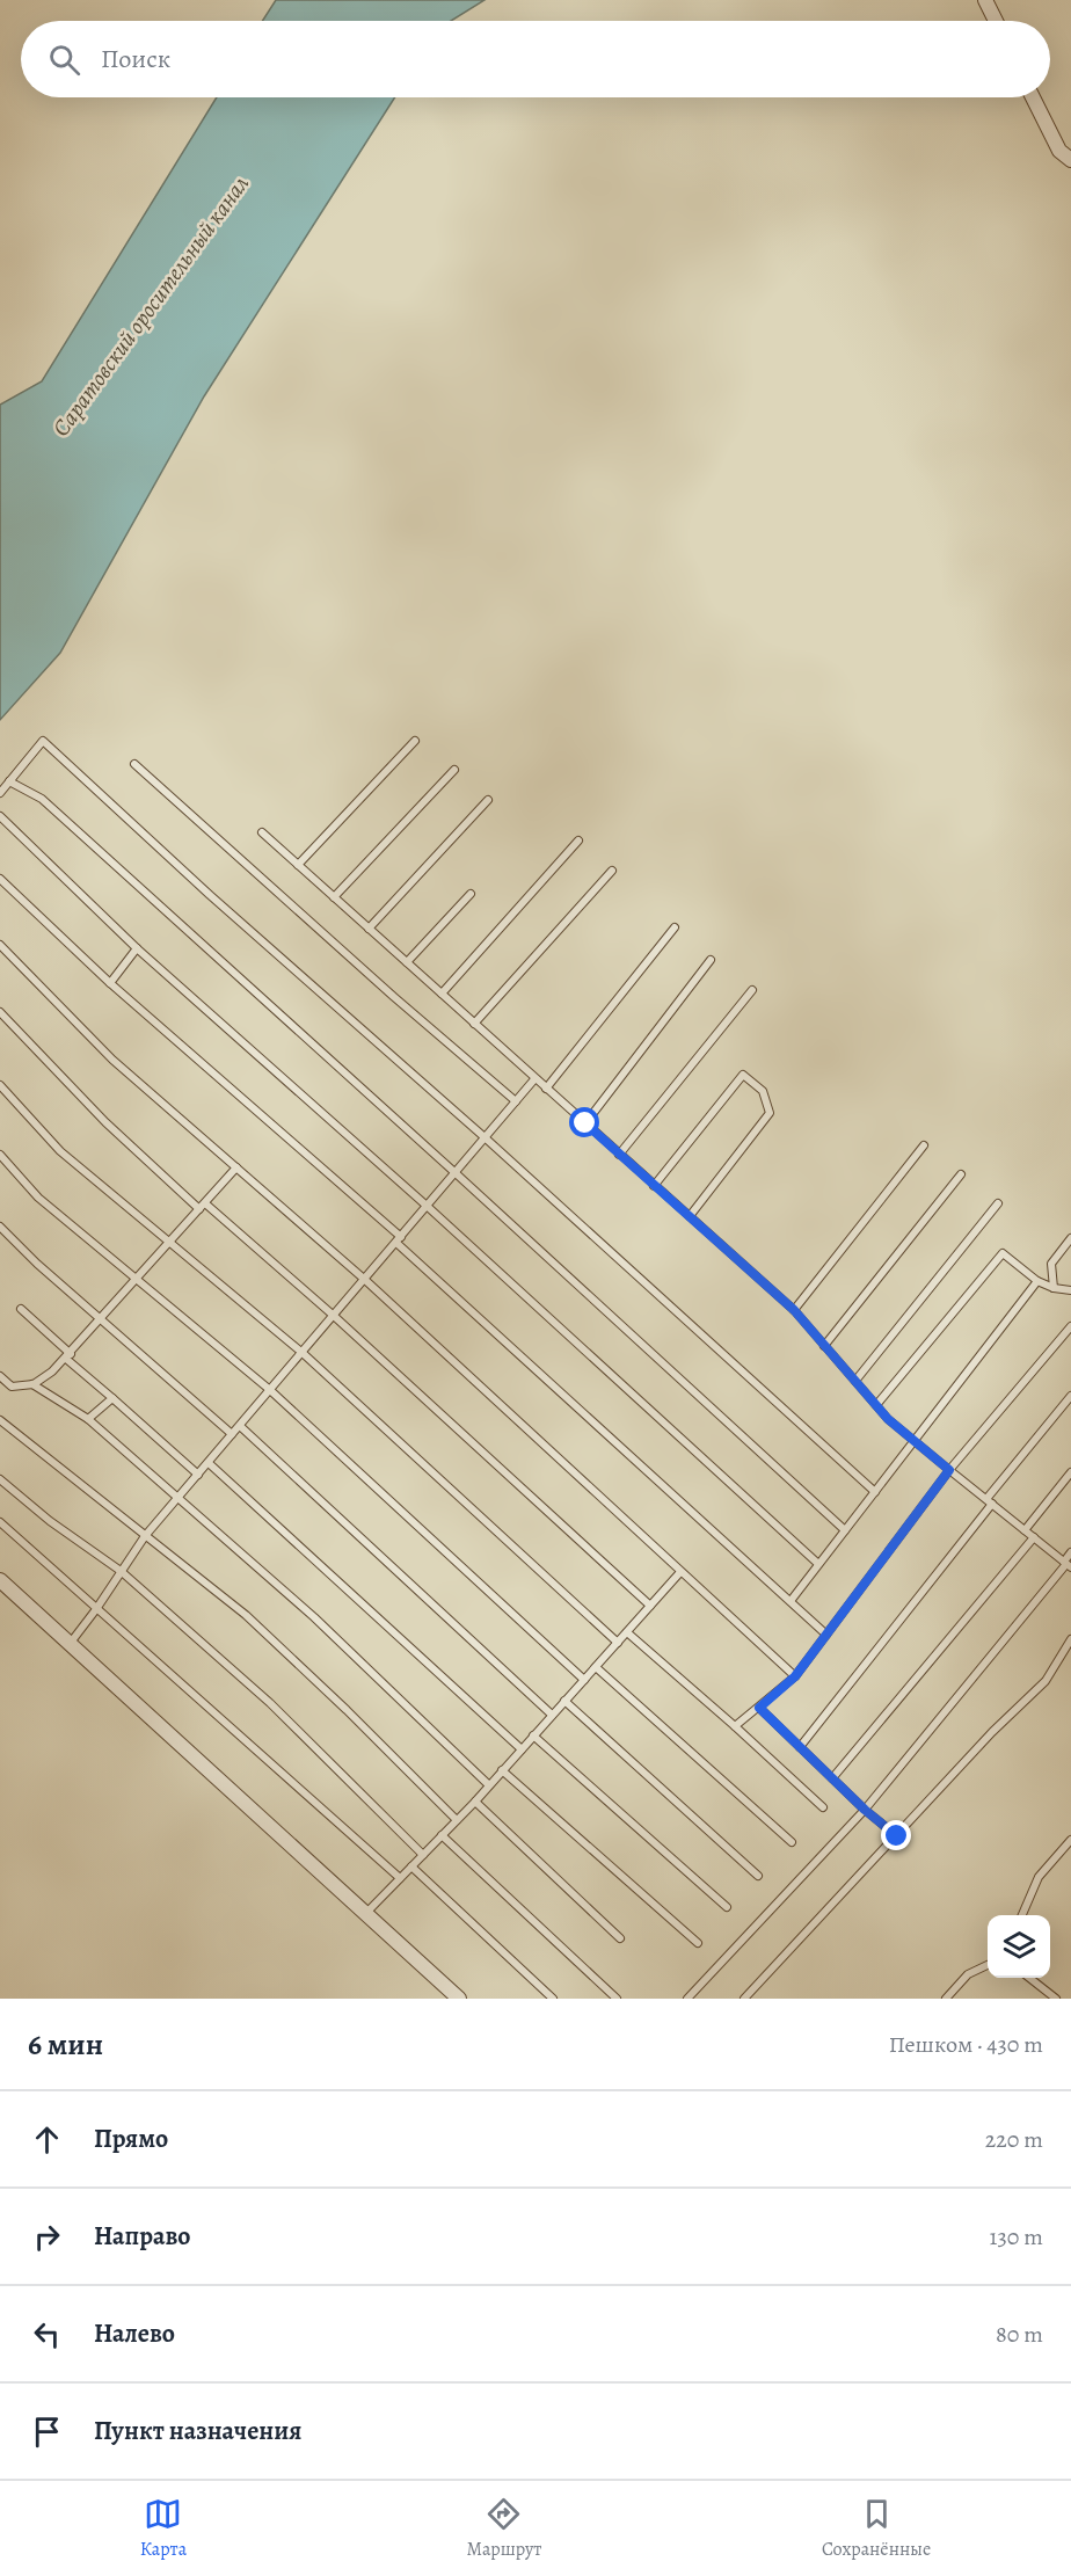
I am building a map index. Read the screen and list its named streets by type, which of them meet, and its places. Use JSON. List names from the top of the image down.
{
  "water": ["Саратовский оросительный канал"],
  "page": {
    "search": "Поиск",
    "heading": ["6 мин", "Пешком · 430 m"],
    "list": [
      ["Прямо", "220 m"],
      ["Направо", "130 m"],
      ["Налево", "80 m"],
      "Пункт назначения"
    ],
    "nav": ["Карта", "Маршрут", "Сохранённые"]
  }
}
